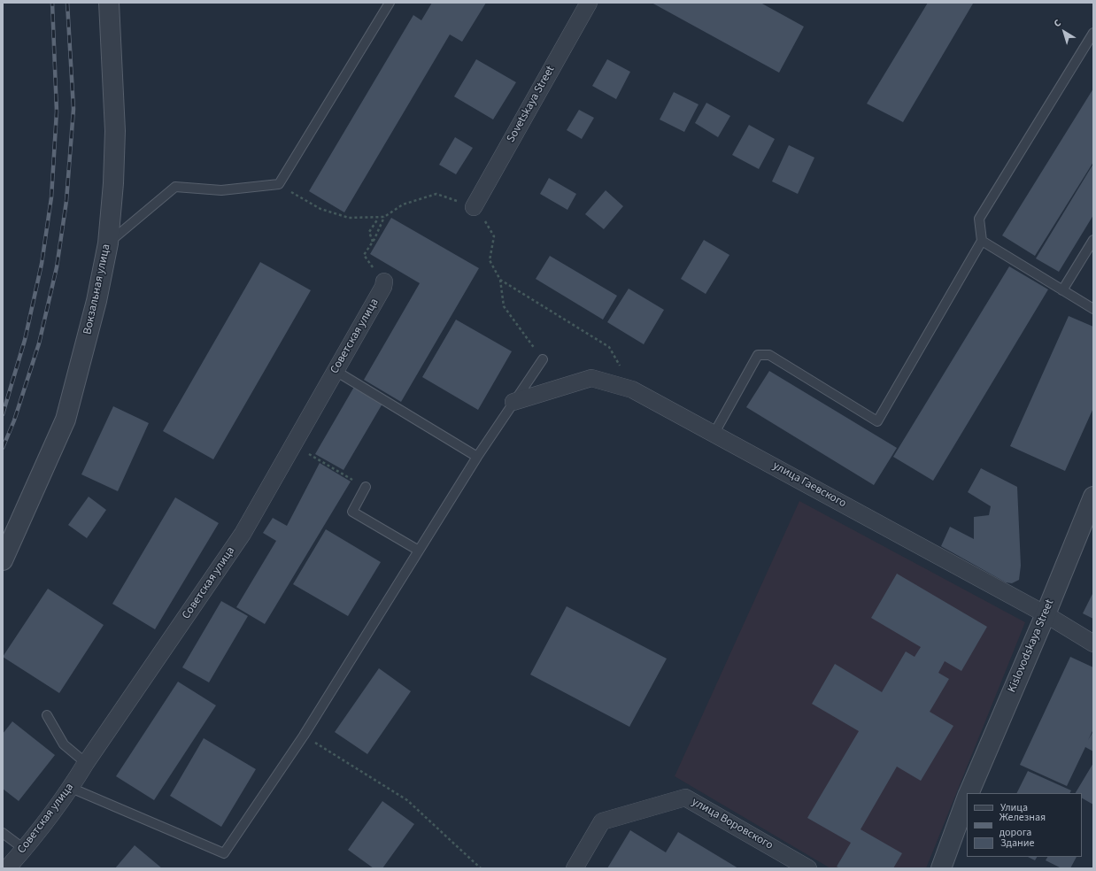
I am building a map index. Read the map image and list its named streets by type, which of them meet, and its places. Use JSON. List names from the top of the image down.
{
  "streets": {
    "street": [
      "Sovetskaya Street",
      "Вокзальная улица",
      "Советская улица",
      "улица Гаевского",
      "Kislovodskaya Street",
      "улица Воровского"
    ]
  },
  "crossings": [
    ["улица Гаевского", "Kislovodskaya Street"]
  ],
  "legend": ["Улица", "Железная дорога", "Здание"],
  "north": "top left"
}
